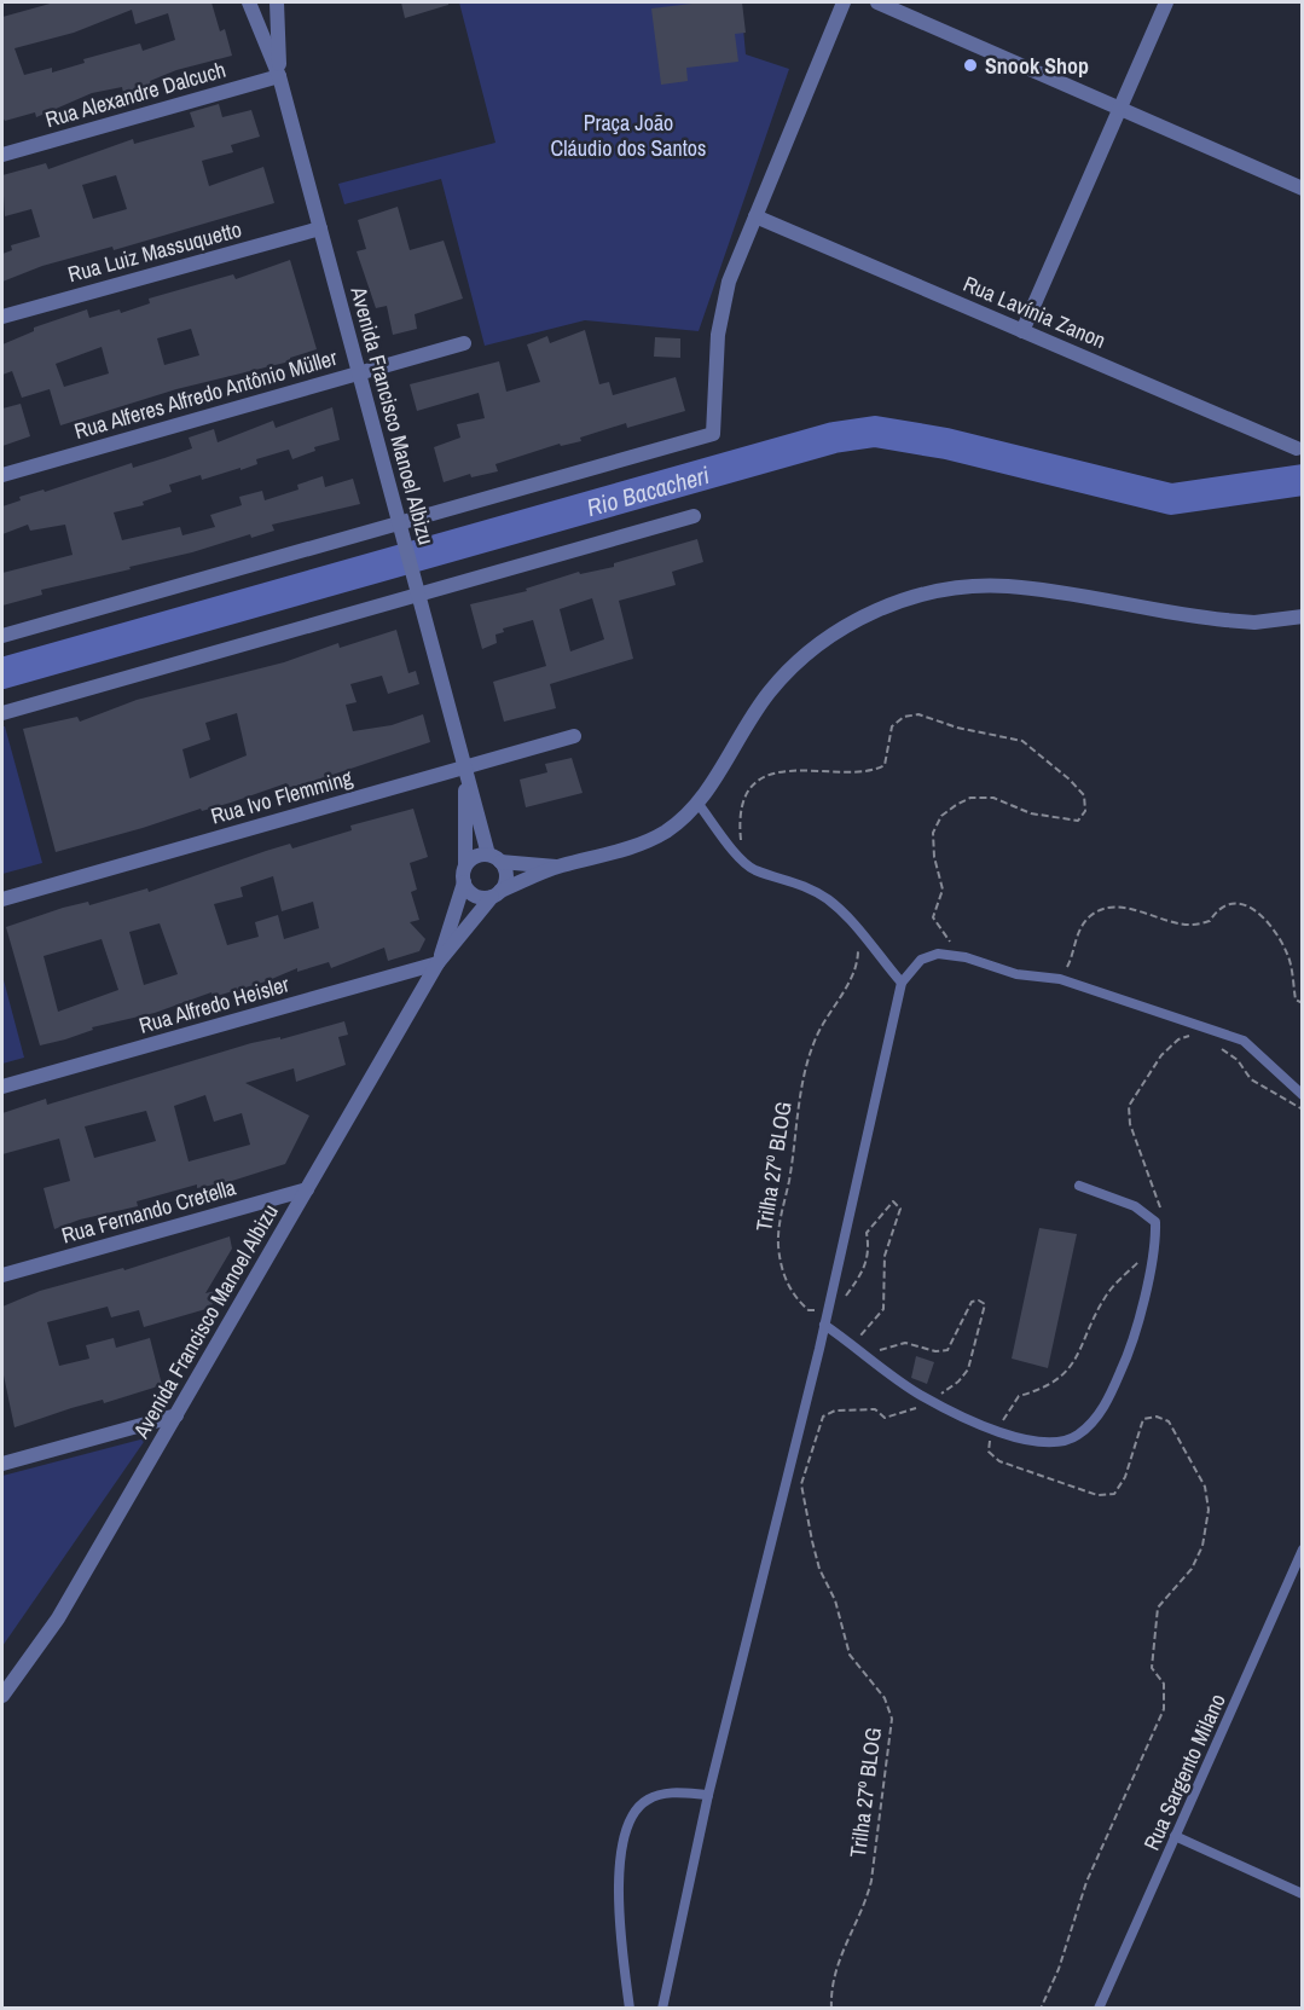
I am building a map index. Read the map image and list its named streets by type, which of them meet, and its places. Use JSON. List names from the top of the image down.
{
  "streets": {
    "street": [
      "Rua Alexandre Dalcuch",
      "Rua Luiz Massuquetto",
      "Rua Lavínia Zanon",
      "Rua Alferes Alfredo Antônio Müller",
      "Avenida Francisco Manoel Albizu",
      "Rua Ivo Flemming",
      "Rua Alfredo Heisler",
      "Rua Fernando Cretella"
    ],
    "lane": ["Rua Sargento Milano"],
    "path": ["Trilha 27º BLOG"]
  },
  "crossings": [
    ["Rua Alexandre Dalcuch", "Avenida Francisco Manoel Albizu"],
    ["Rua Luiz Massuquetto", "Avenida Francisco Manoel Albizu"],
    ["Rua Alferes Alfredo Antônio Müller", "Avenida Francisco Manoel Albizu"],
    ["Avenida Francisco Manoel Albizu", "Rua Ivo Flemming"],
    ["Avenida Francisco Manoel Albizu", "Rua Alfredo Heisler"],
    ["Avenida Francisco Manoel Albizu", "Rua Fernando Cretella"]
  ],
  "water": ["Rio Bacacheri"],
  "parks": ["Praça João Cláudio dos Santos"],
  "places": ["Snook Shop"]
}
